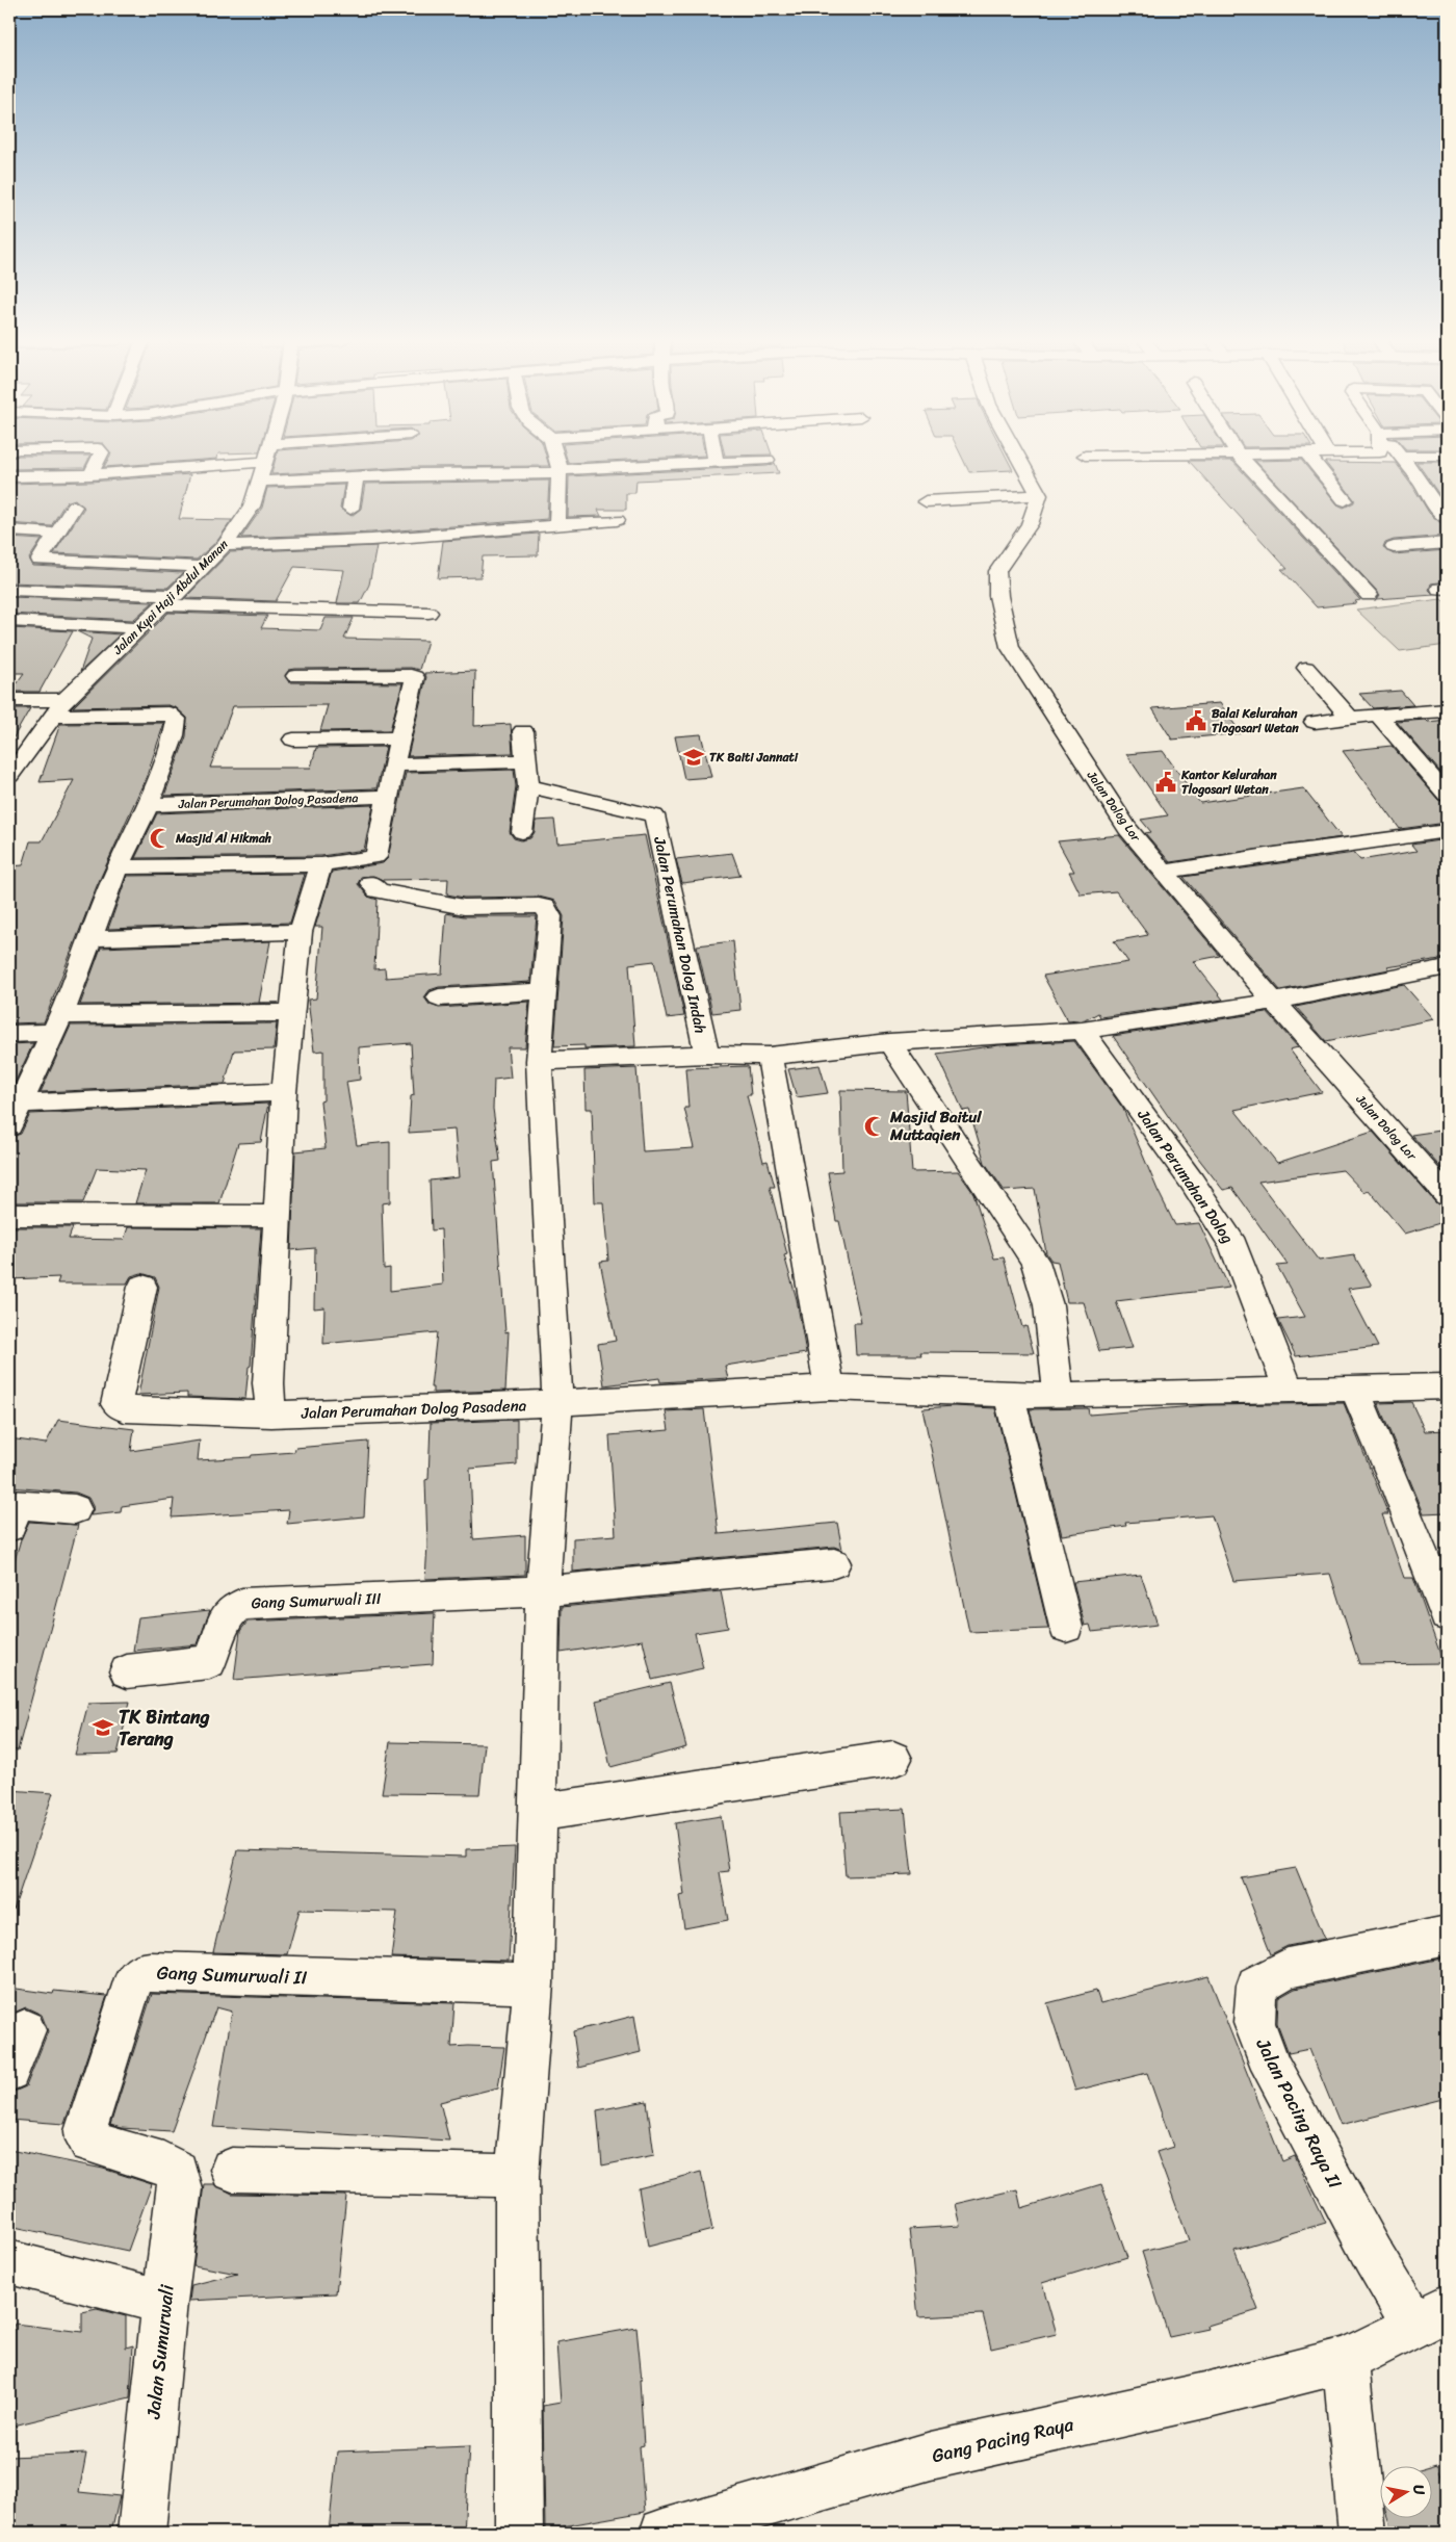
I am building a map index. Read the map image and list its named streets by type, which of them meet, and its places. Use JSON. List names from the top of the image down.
{
  "streets": {
    "street": [
      "Jalan Kyai Haji Abdul Manan",
      "Jalan Perumahan Dolog Pasadena",
      "Jalan Dolog Lor",
      "Jalan Perumahan Dolog Indah",
      "Jalan Perumahan Dolog",
      "Gang Sumurwali III",
      "Gang Sumurwali II",
      "Jalan Pacing Raya II",
      "Jalan Sumurwali",
      "Gang Pacing Raya"
    ]
  },
  "crossings": [
    ["Jalan Perumahan Dolog Pasadena", "Jalan Perumahan Dolog"],
    ["Gang Sumurwali II", "Jalan Sumurwali"],
    ["Jalan Pacing Raya II", "Gang Pacing Raya"]
  ],
  "places": {
    "public building": ["Balai Kelurahan Tlogosari Wetan", "Kantor Kelurahan Tlogosari Wetan"],
    "school or university": ["TK Baiti Jannati", "TK Bintang Terang"],
    "mosque": ["Masjid Al Hikmah", "Masjid Baitul Muttaqien"]
  },
  "north": "right"
}
